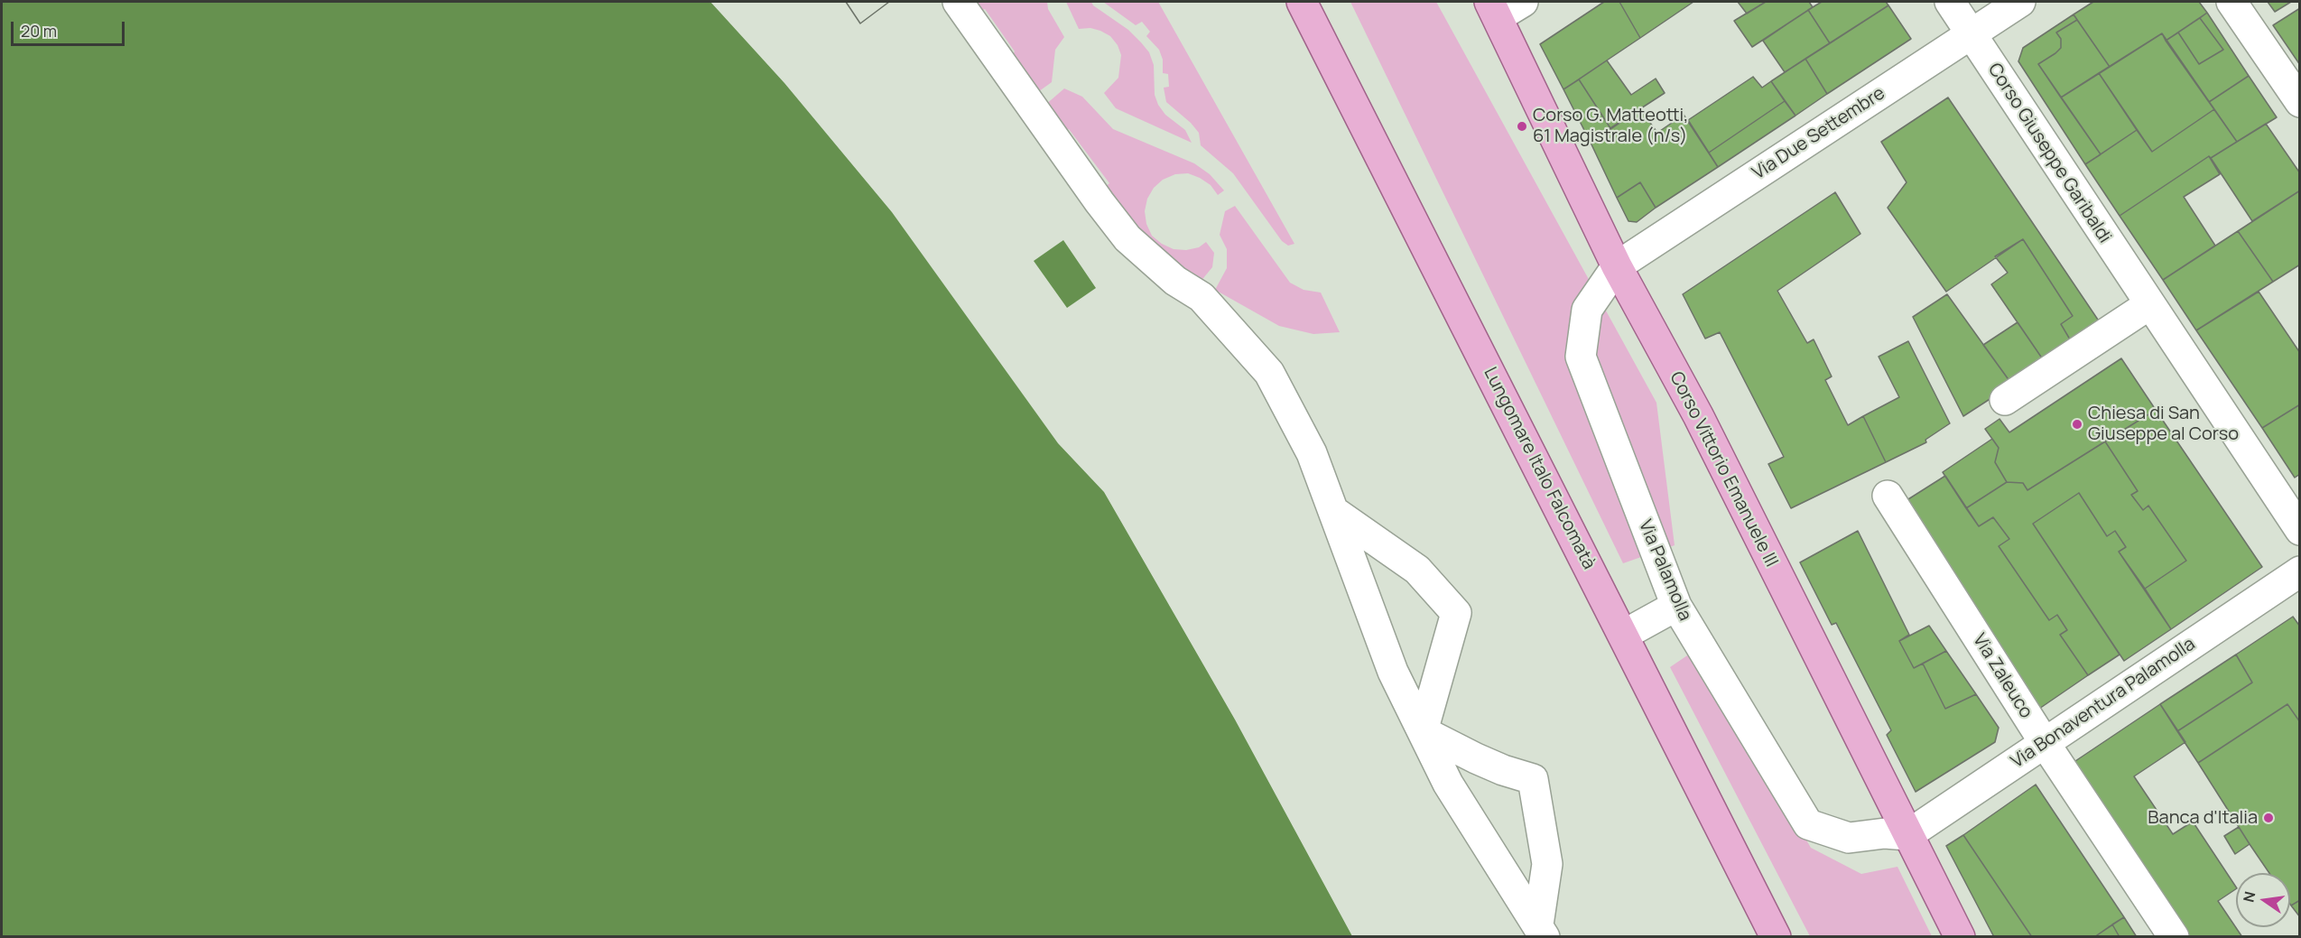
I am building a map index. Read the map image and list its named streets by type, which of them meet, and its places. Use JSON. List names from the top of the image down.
{
  "streets": {
    "main road": ["Lungomare Italo Falcomatà", "Corso Vittorio Emanuele III"],
    "street": [
      "Via Due Settembre",
      "Corso Giuseppe Garibaldi",
      "Via Palamolla",
      "Via Zaleuco",
      "Via Bonaventura Palamolla"
    ]
  },
  "crossings": [
    ["Via Due Settembre", "Corso Giuseppe Garibaldi"],
    ["Via Due Settembre", "Corso Vittorio Emanuele III"],
    ["Via Due Settembre", "Via Palamolla"],
    ["Corso Vittorio Emanuele III", "Via Palamolla"],
    ["Corso Vittorio Emanuele III", "Via Bonaventura Palamolla"],
    ["Via Palamolla", "Via Bonaventura Palamolla"],
    ["Via Zaleuco", "Via Bonaventura Palamolla"]
  ],
  "places": ["Corso G. Matteotti, 61 Magistrale (n/s)", "Chiesa di San Giuseppe al Corso", "Banca d'Italia"],
  "scale_bar": "20 m",
  "north": "left"
}
